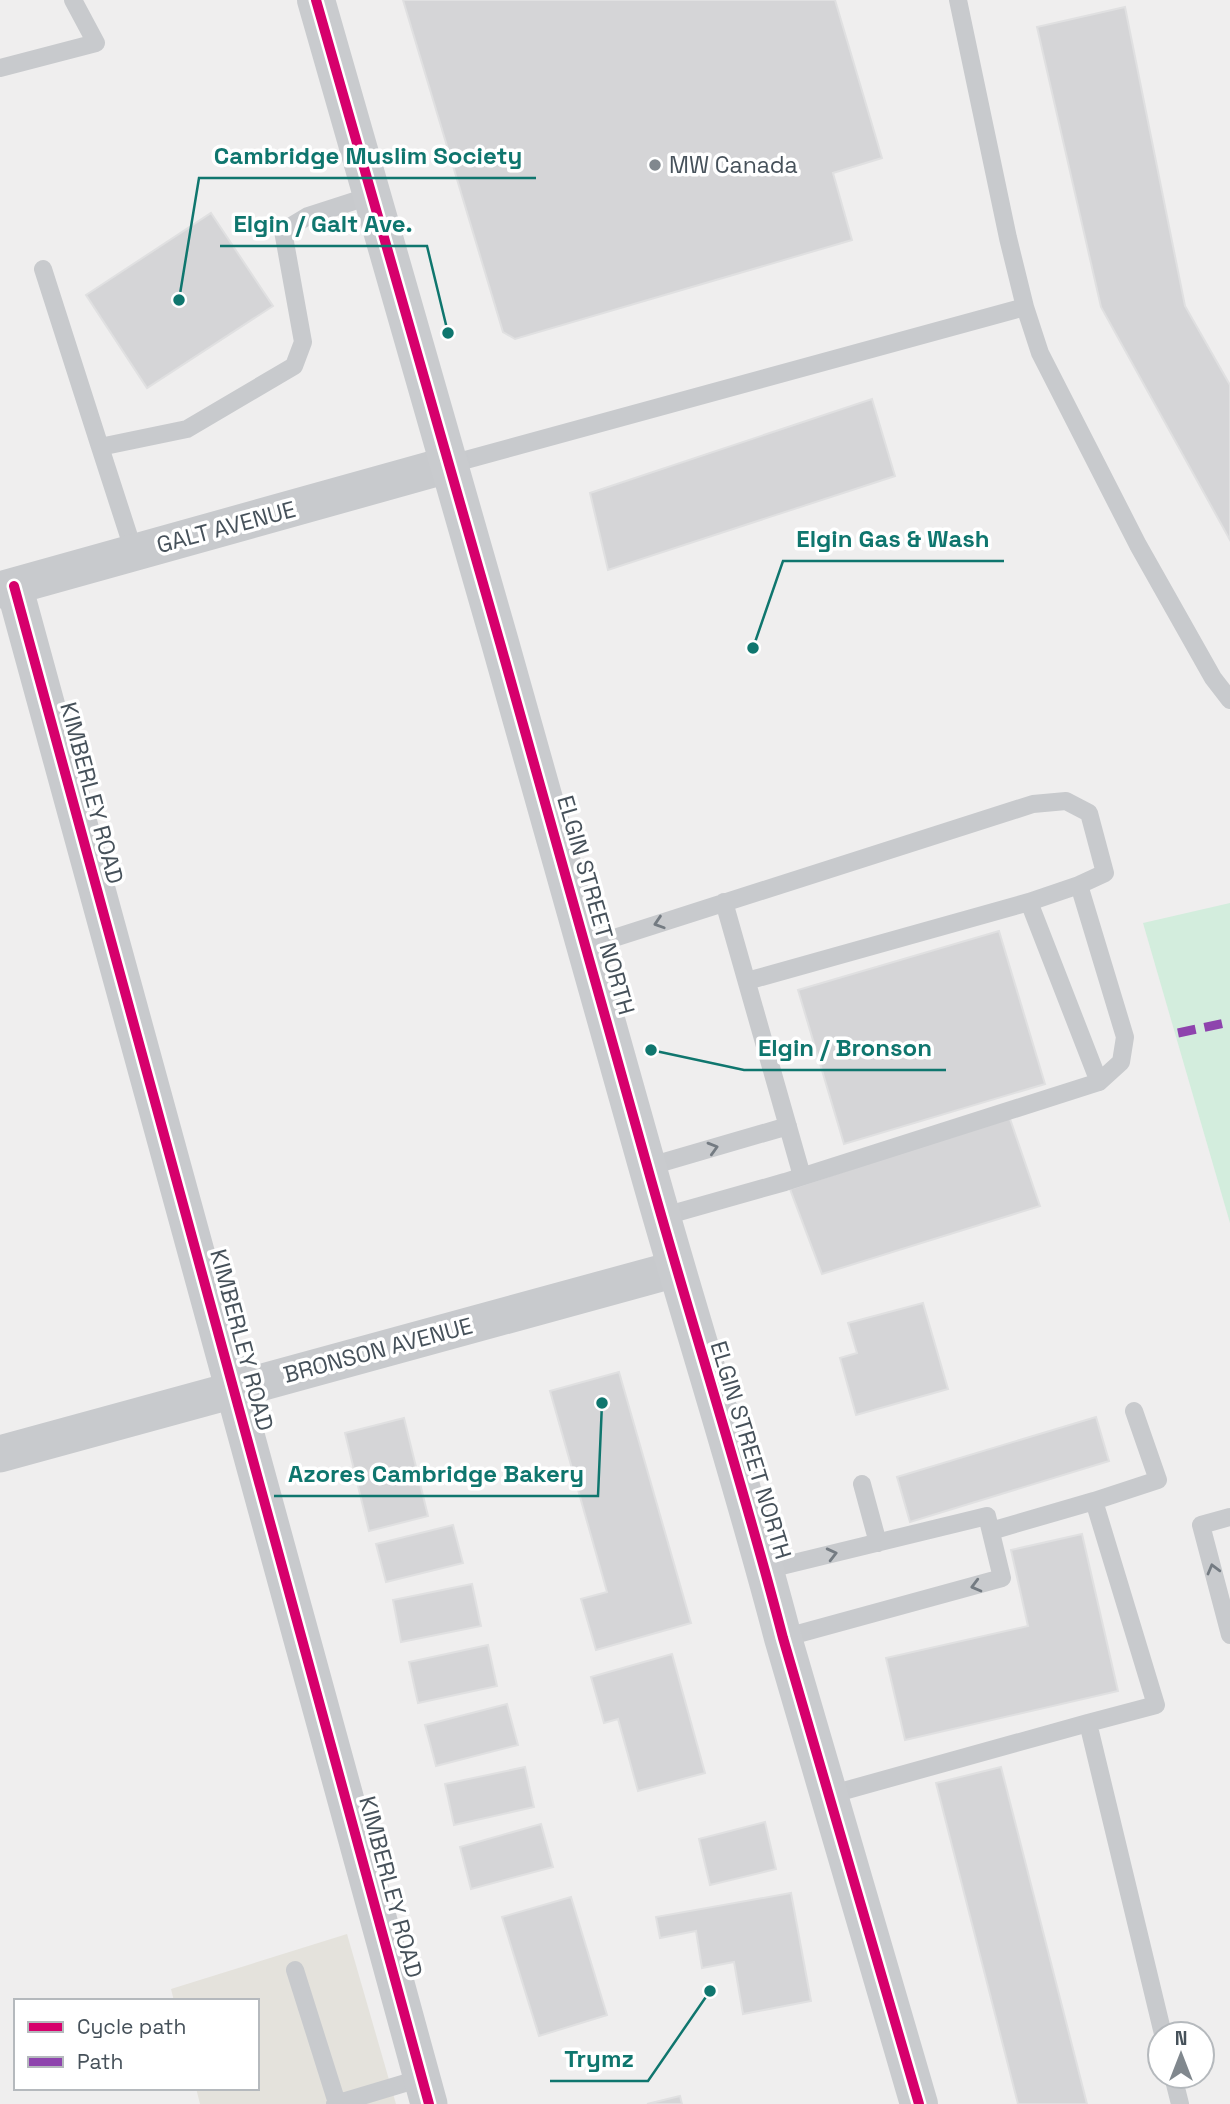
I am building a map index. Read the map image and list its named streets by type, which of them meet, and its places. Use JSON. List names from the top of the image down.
{
  "streets": {
    "street": [
      "GALT AVENUE",
      "KIMBERLEY ROAD",
      "ELGIN STREET NORTH",
      "BRONSON AVENUE"
    ]
  },
  "crossings": [
    ["GALT AVENUE", "KIMBERLEY ROAD"],
    ["GALT AVENUE", "ELGIN STREET NORTH"],
    ["KIMBERLEY ROAD", "BRONSON AVENUE"],
    ["ELGIN STREET NORTH", "BRONSON AVENUE"]
  ],
  "places": [
    "MW Canada",
    "Cambridge Muslim Society",
    "Elgin / Galt Ave.",
    "Elgin Gas & Wash",
    "Elgin / Bronson",
    "Azores Cambridge Bakery",
    "Trymz"
  ],
  "legend": ["Cycle path", "Path"],
  "north": "top"
}
